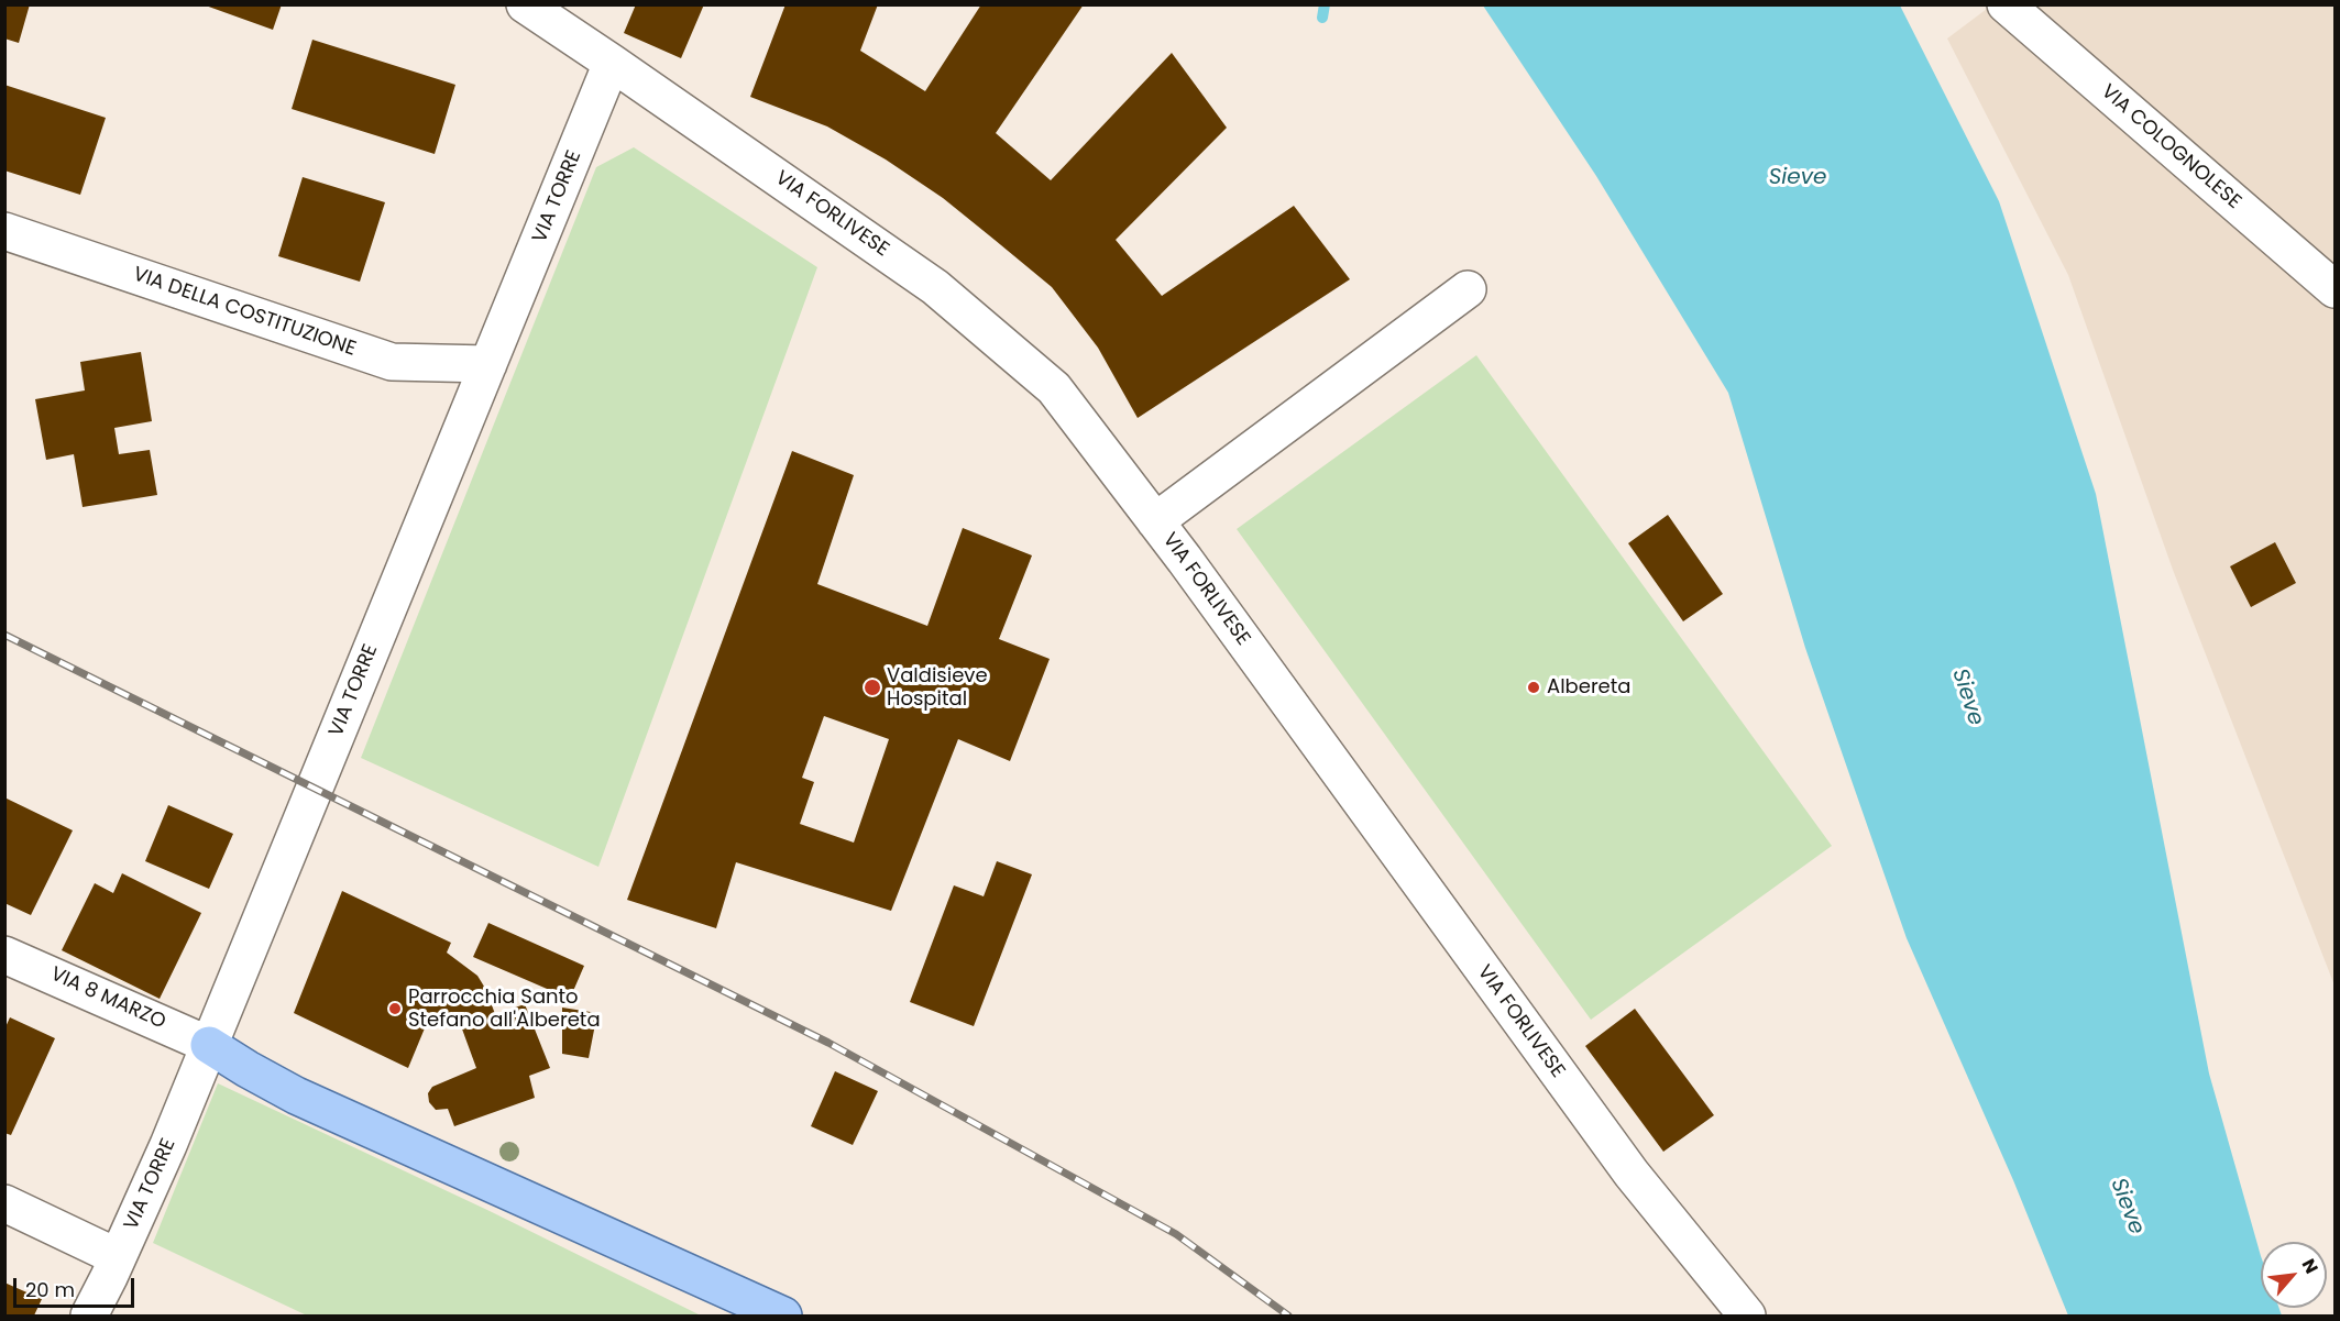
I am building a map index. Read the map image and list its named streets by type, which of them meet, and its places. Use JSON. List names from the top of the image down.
{
  "streets": {
    "street": [
      "VIA COLOGNOLESE",
      "VIA TORRE",
      "VIA FORLIVESE",
      "VIA DELLA COSTITUZIONE",
      "VIA 8 MARZO"
    ]
  },
  "crossings": [
    ["VIA TORRE", "VIA FORLIVESE"],
    ["VIA TORRE", "VIA DELLA COSTITUZIONE"],
    ["VIA TORRE", "VIA 8 MARZO"]
  ],
  "water": ["Sieve"],
  "places": ["Valdisieve Hospital", "Albereta", "Parrocchia Santo Stefano all'Albereta"],
  "scale_bar": "20 m",
  "north": "top right"
}
